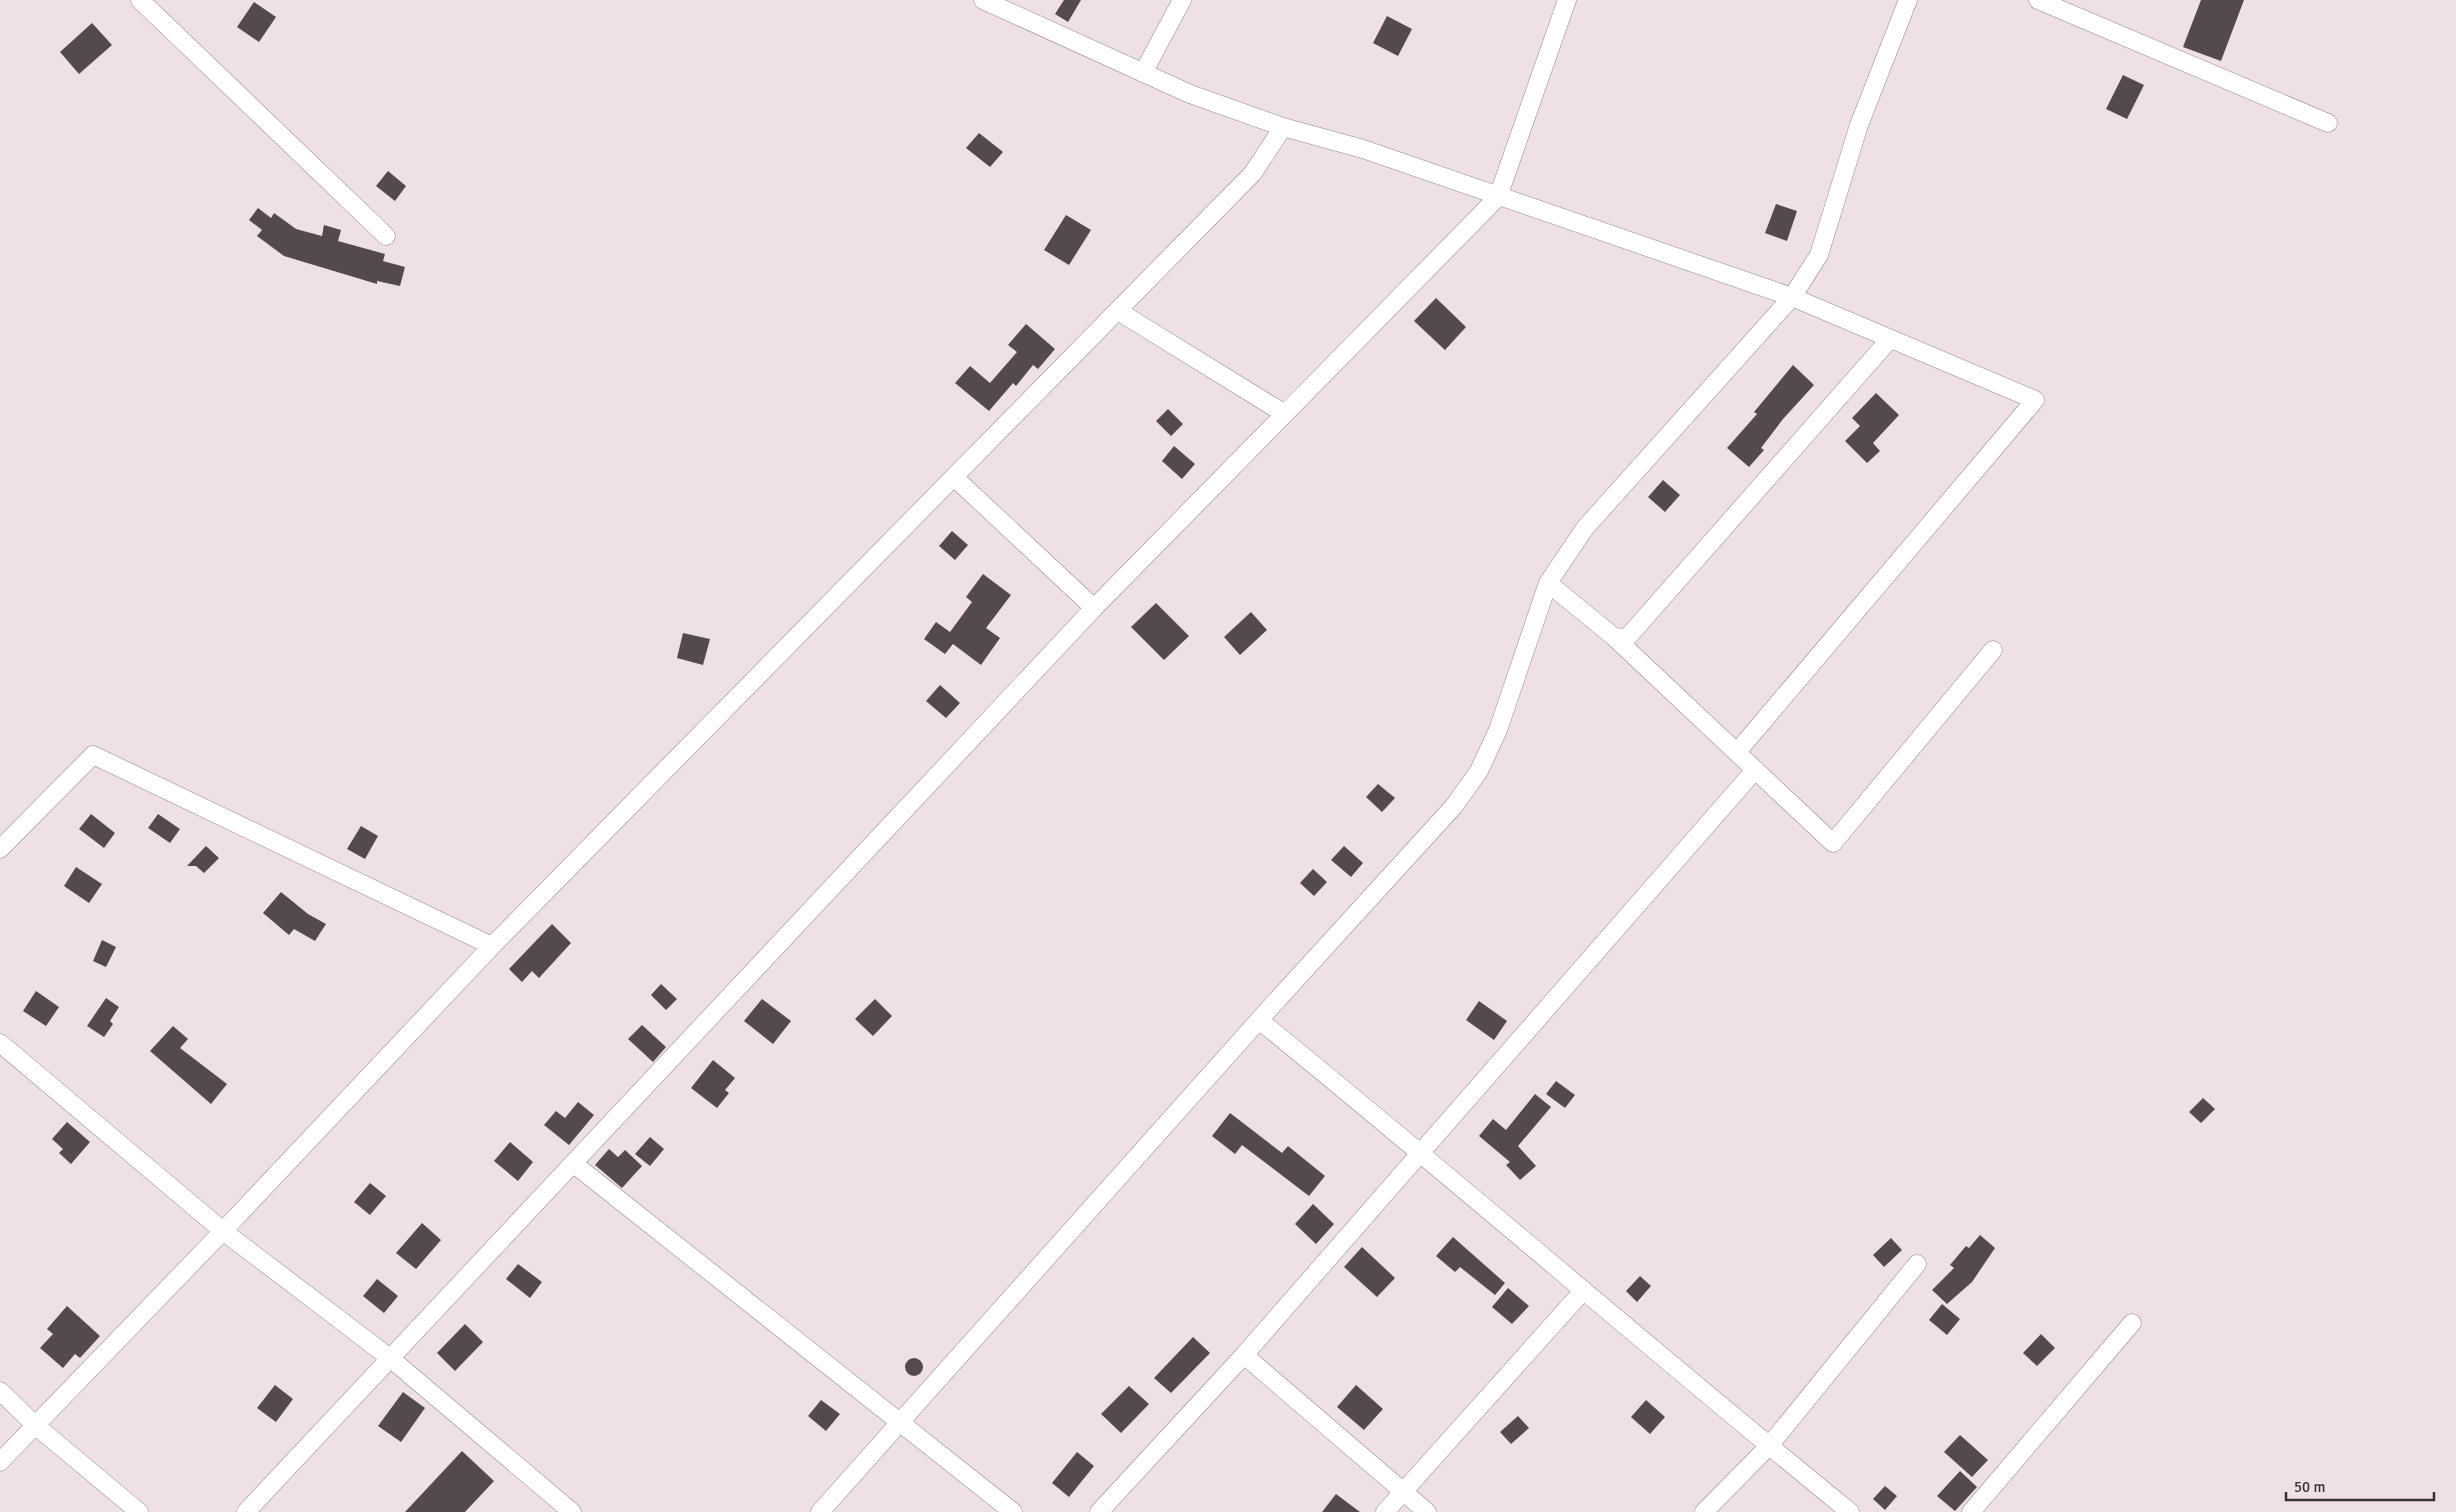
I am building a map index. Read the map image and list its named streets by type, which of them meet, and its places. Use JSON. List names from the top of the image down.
{
  "scale_bar": "50 m"
}
